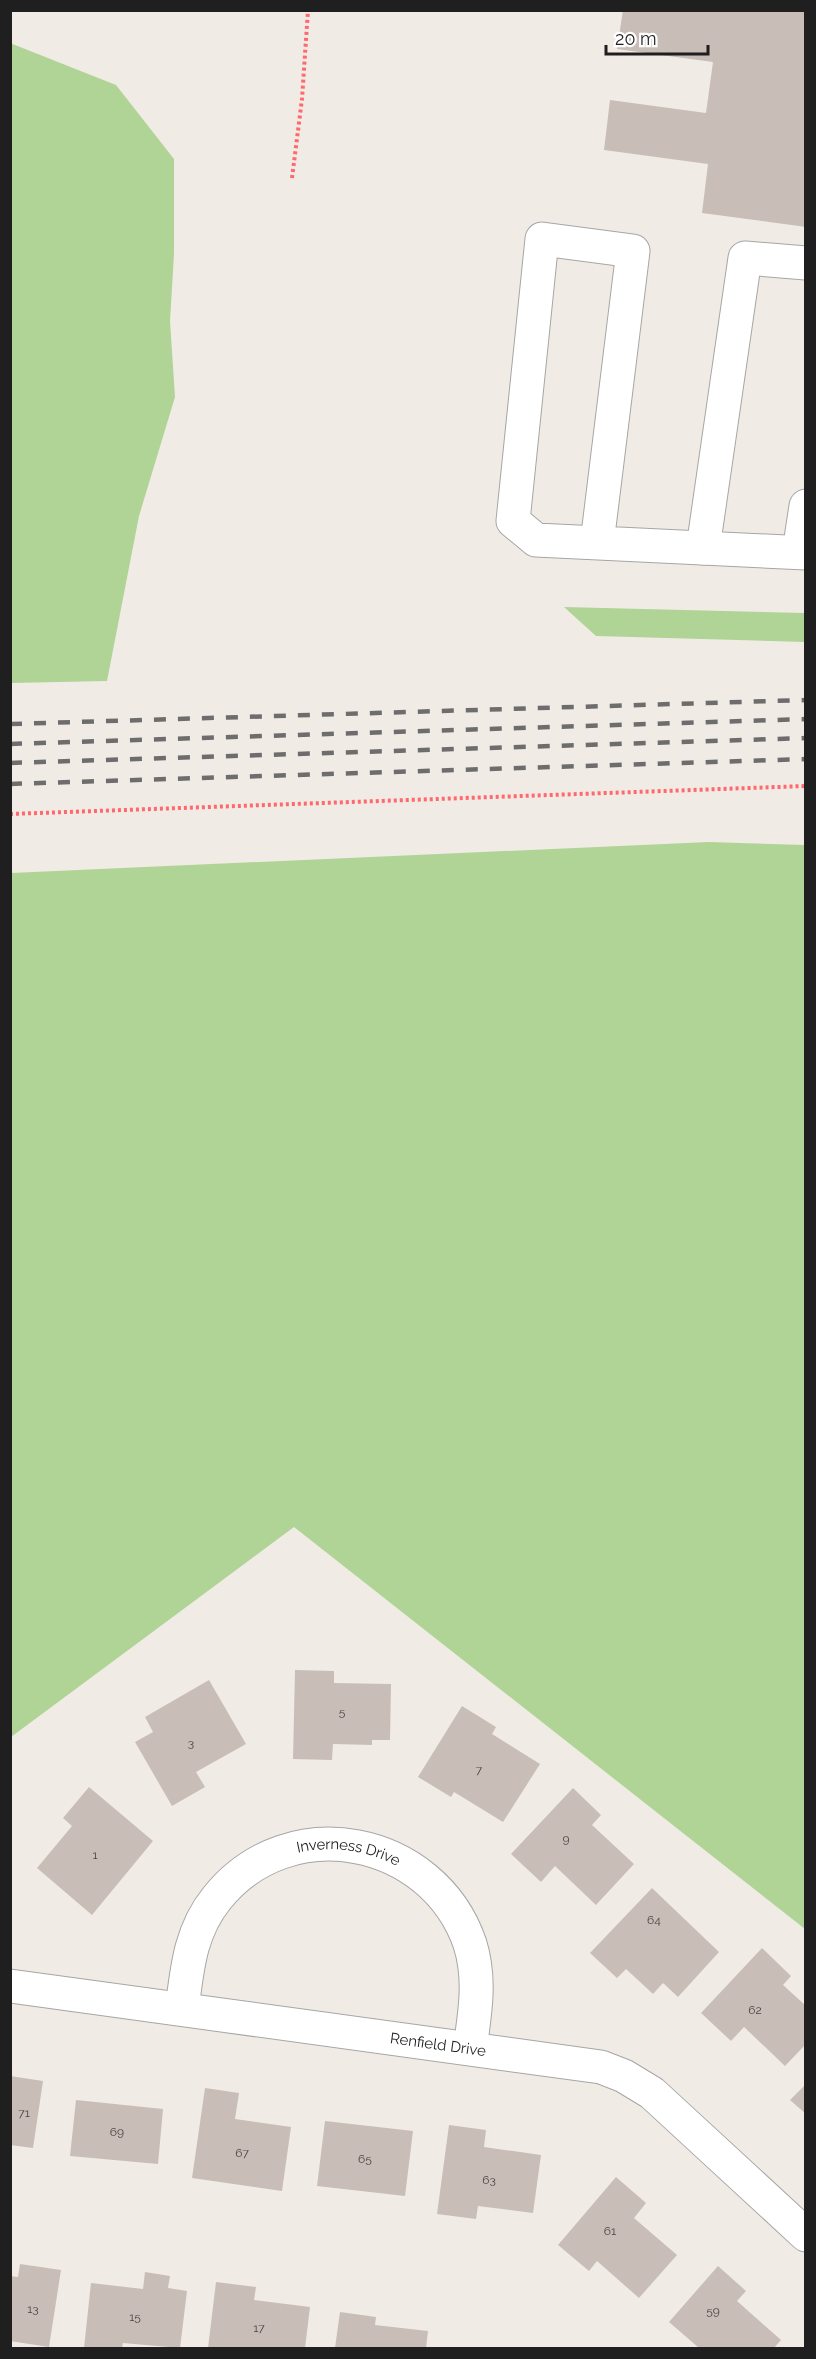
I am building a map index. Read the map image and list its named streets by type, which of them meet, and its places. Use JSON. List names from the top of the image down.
{
  "streets": {
    "street": ["Inverness Drive", "Renfield Drive"]
  },
  "crossings": [
    ["Inverness Drive", "Renfield Drive"]
  ],
  "house_numbers": [
    "5",
    "3",
    "7",
    "9",
    "1",
    "64",
    "62",
    "71",
    "69",
    "67",
    "65",
    "63",
    "61",
    "13",
    "59",
    "15",
    "17"
  ],
  "scale_bar": "20 m"
}
